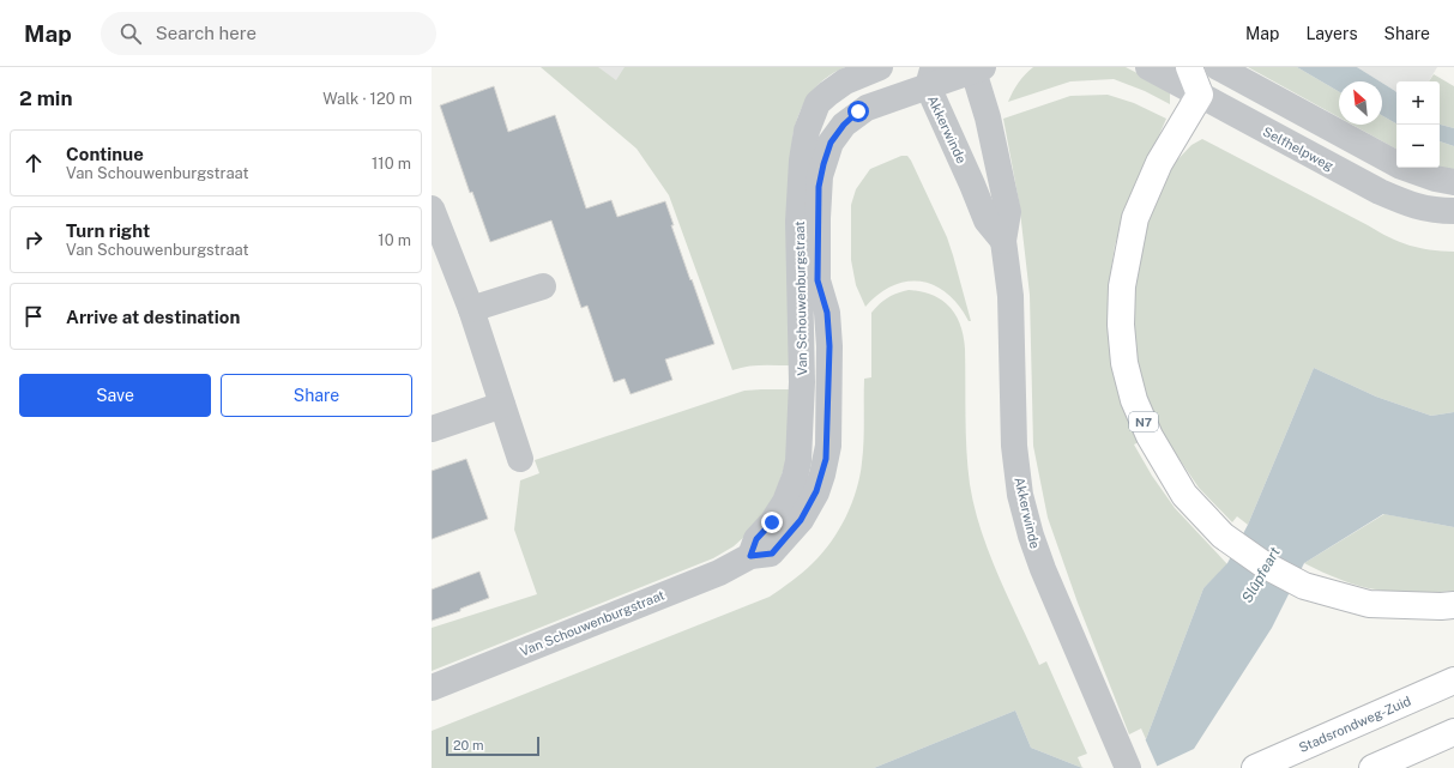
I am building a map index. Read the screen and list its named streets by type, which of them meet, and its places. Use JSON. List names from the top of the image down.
{
  "streets": {
    "highway": ["N7", "Stadsrondweg-Zuid"],
    "street": ["Akkerwinde", "Selfhelpweg", "Van Schouwenburgstraat"]
  },
  "crossings": [
    ["Akkerwinde", "Van Schouwenburgstraat"],
    ["Selfhelpweg", "N7"]
  ],
  "water": ["Slûpfeart"],
  "scale_bar": "20 m",
  "north": "top left",
  "page": {
    "header": "Map",
    "search": "Search here",
    "nav": ["Map", "Layers", "Share"],
    "heading": ["2 min", "Walk · 120 m"],
    "map_buttons": ["+", "−"],
    "list": [
      ["Continue", "Van Schouwenburgstraat", "110 m"],
      ["Turn right", "Van Schouwenburgstraat", "10 m"],
      "Arrive at destination"
    ],
    "buttons": ["Save", "Share"],
    "scale": "20 m"
  }
}
